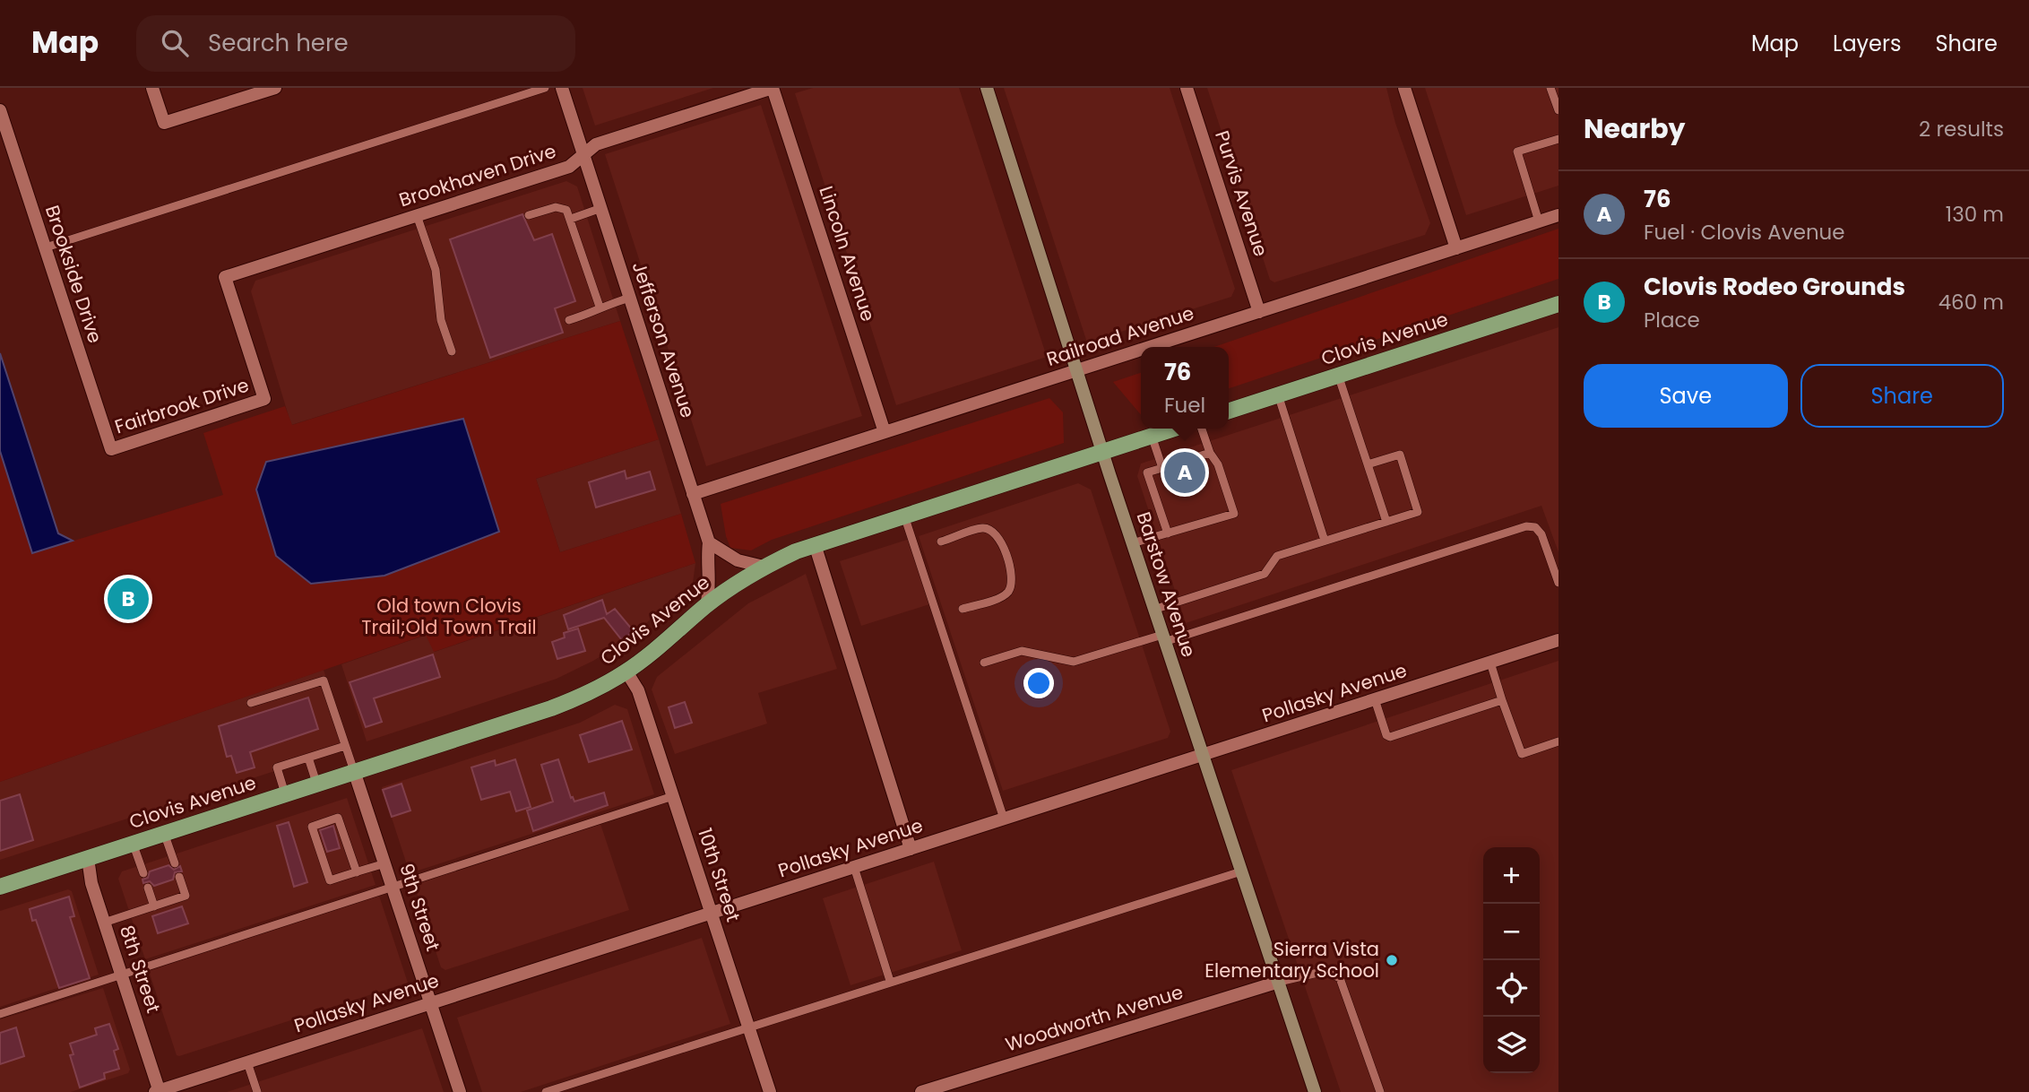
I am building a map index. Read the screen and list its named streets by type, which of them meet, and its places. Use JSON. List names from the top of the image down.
{
  "streets": {
    "main road": ["Clovis Avenue", "Barstow Avenue"],
    "street": [
      "Brookhaven Drive",
      "Purvis Avenue",
      "Lincoln Avenue",
      "Brookside Drive",
      "Railroad Avenue",
      "Jefferson Avenue",
      "Fairbrook Drive",
      "Pollasky Avenue",
      "10th Street",
      "9th Street",
      "8th Street",
      "Woodworth Avenue"
    ]
  },
  "crossings": [
    ["Brookhaven Drive", "Lincoln Avenue"],
    ["Brookhaven Drive", "Jefferson Avenue"],
    ["Brookhaven Drive", "Fairbrook Drive"],
    ["Purvis Avenue", "Railroad Avenue"],
    ["Lincoln Avenue", "Railroad Avenue"],
    ["Brookside Drive", "Fairbrook Drive"],
    ["Railroad Avenue", "Jefferson Avenue"],
    ["Railroad Avenue", "Barstow Avenue"],
    ["Clovis Avenue", "Jefferson Avenue"],
    ["Clovis Avenue", "Barstow Avenue"],
    ["Clovis Avenue", "10th Street"],
    ["Clovis Avenue", "9th Street"],
    ["Clovis Avenue", "8th Street"],
    ["Barstow Avenue", "Pollasky Avenue"],
    ["Barstow Avenue", "Woodworth Avenue"],
    ["Pollasky Avenue", "10th Street"],
    ["Pollasky Avenue", "9th Street"],
    ["Pollasky Avenue", "8th Street"]
  ],
  "parks": ["Old town Clovis Trail;Old Town Trail"],
  "places": ["Sierra Vista Elementary School"],
  "page": {
    "header": "Map",
    "search": "Search here",
    "nav": ["Map", "Layers", "Share"],
    "heading": ["Nearby", "2 results"],
    "list": [
      {
        "mark": "A",
        "name": "76",
        "note": "Fuel · Clovis Avenue",
        "value": "130 m"
      },
      {
        "mark": "B",
        "name": "Clovis Rodeo Grounds",
        "note": "Place",
        "value": "460 m"
      }
    ],
    "buttons": ["Save", "Share"],
    "popup": ["76", "Fuel"],
    "pins": ["A", "B"],
    "map_buttons": ["+", "−"]
  }
}
